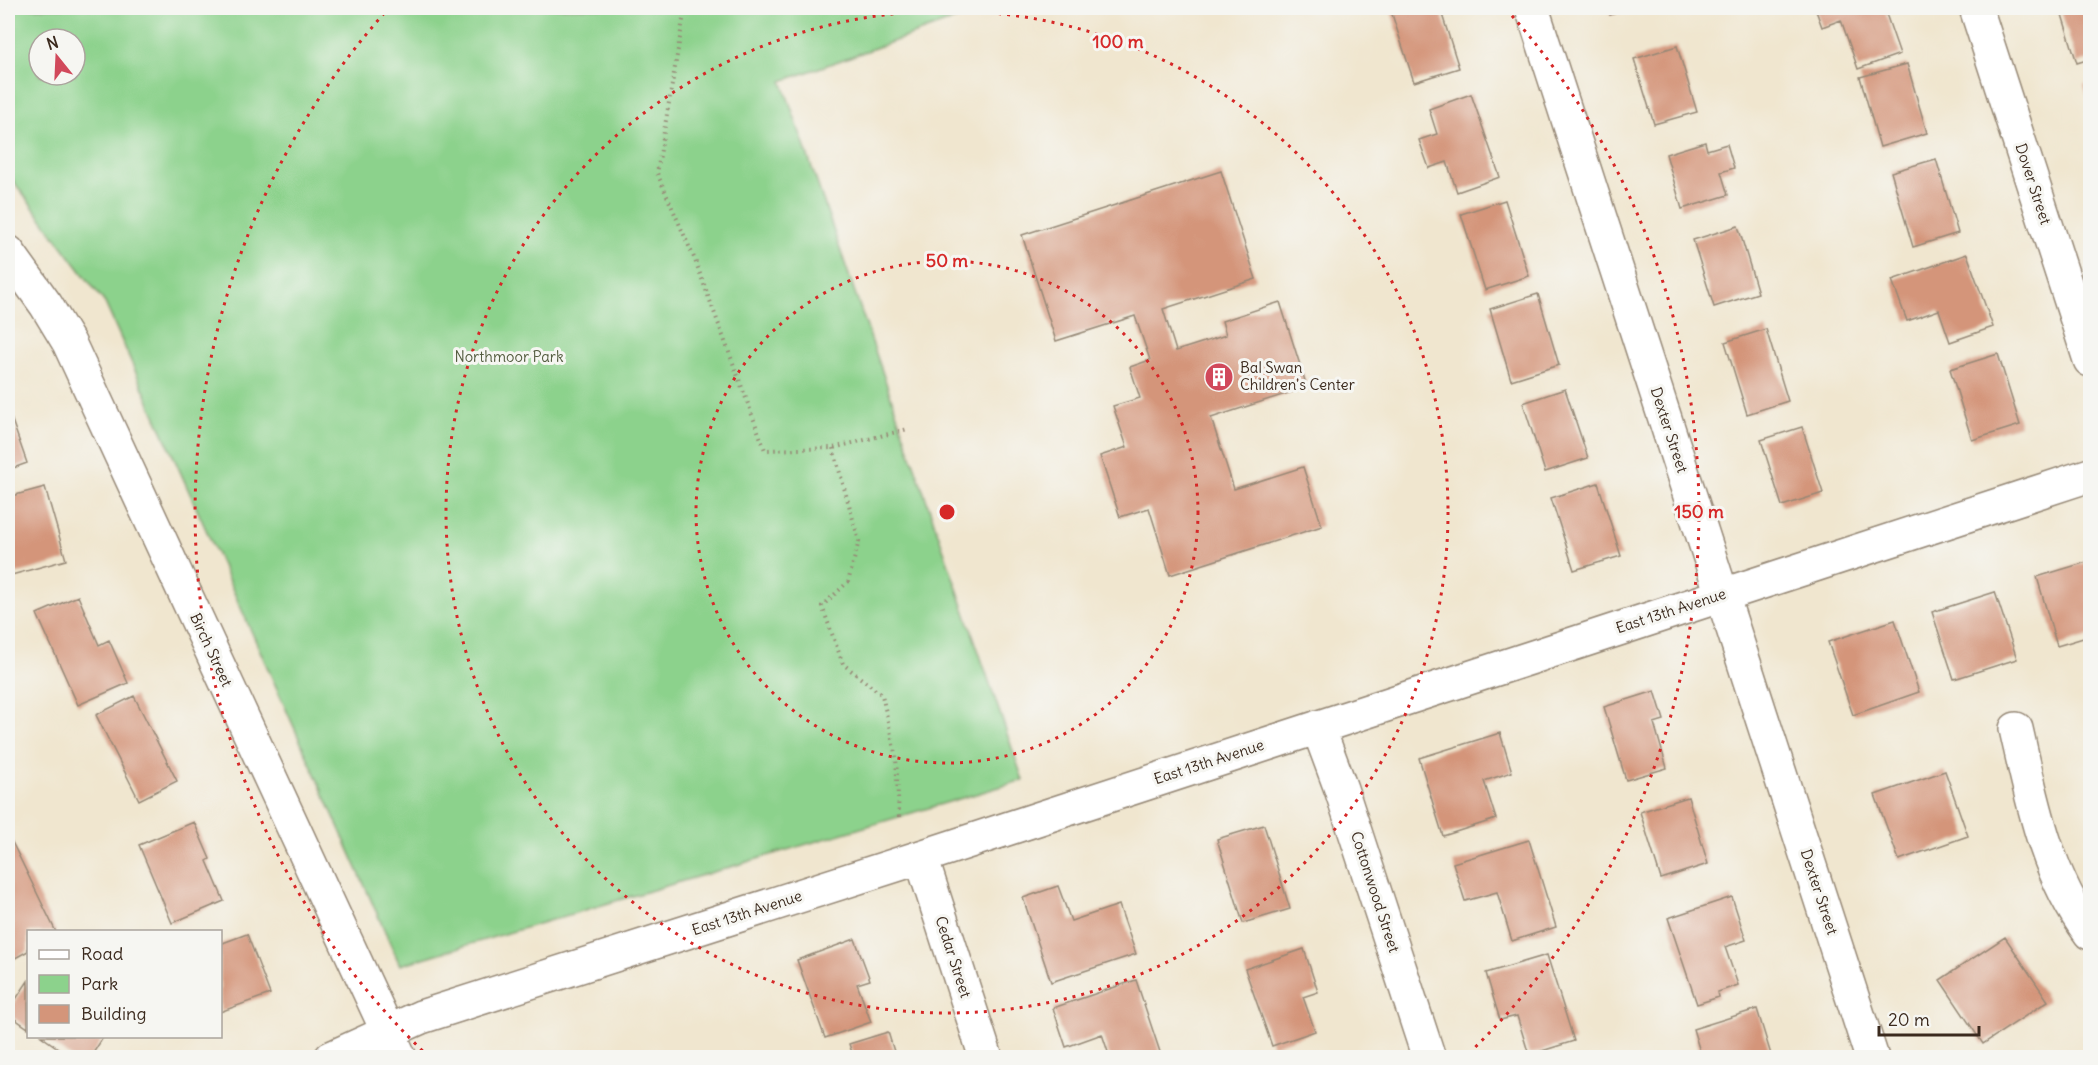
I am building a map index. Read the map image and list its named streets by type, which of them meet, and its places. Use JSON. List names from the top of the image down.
{
  "streets": {
    "street": [
      "Dover Street",
      "Dexter Street",
      "East 13th Avenue",
      "Birch Street",
      "Cottonwood Street",
      "Cedar Street"
    ]
  },
  "crossings": [
    ["Dexter Street", "East 13th Avenue"],
    ["East 13th Avenue", "Birch Street"],
    ["East 13th Avenue", "Cottonwood Street"],
    ["East 13th Avenue", "Cedar Street"]
  ],
  "parks": ["Northmoor Park"],
  "places": {
    "building": ["Bal Swan Children's Center"]
  },
  "legend": ["Road", "Park", "Building"],
  "scale_bar": "20 m",
  "north": "top",
  "rings": ["100 m", "50 m", "150 m"]
}
